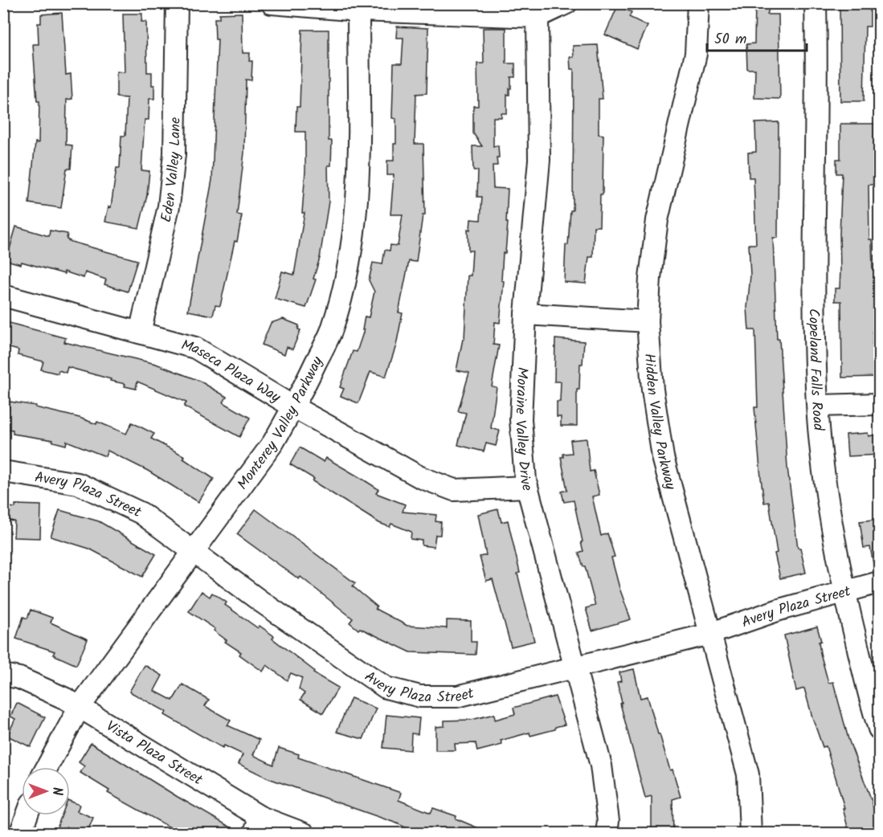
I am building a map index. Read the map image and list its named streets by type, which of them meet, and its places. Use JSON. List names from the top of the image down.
{
  "streets": {
    "street": [
      "Eden Valley Lane",
      "Copeland Falls Road",
      "Maseca Plaza Way",
      "Monterey Valley Parkway",
      "Hidden Valley Parkway",
      "Moraine Valley Drive",
      "Avery Plaza Street",
      "Vista Plaza Street"
    ]
  },
  "crossings": [
    ["Eden Valley Lane", "Maseca Plaza Way"],
    ["Copeland Falls Road", "Avery Plaza Street"],
    ["Maseca Plaza Way", "Monterey Valley Parkway"],
    ["Maseca Plaza Way", "Moraine Valley Drive"],
    ["Monterey Valley Parkway", "Avery Plaza Street"],
    ["Monterey Valley Parkway", "Vista Plaza Street"],
    ["Hidden Valley Parkway", "Avery Plaza Street"],
    ["Moraine Valley Drive", "Avery Plaza Street"]
  ],
  "scale_bar": "50 m",
  "north": "right"
}
